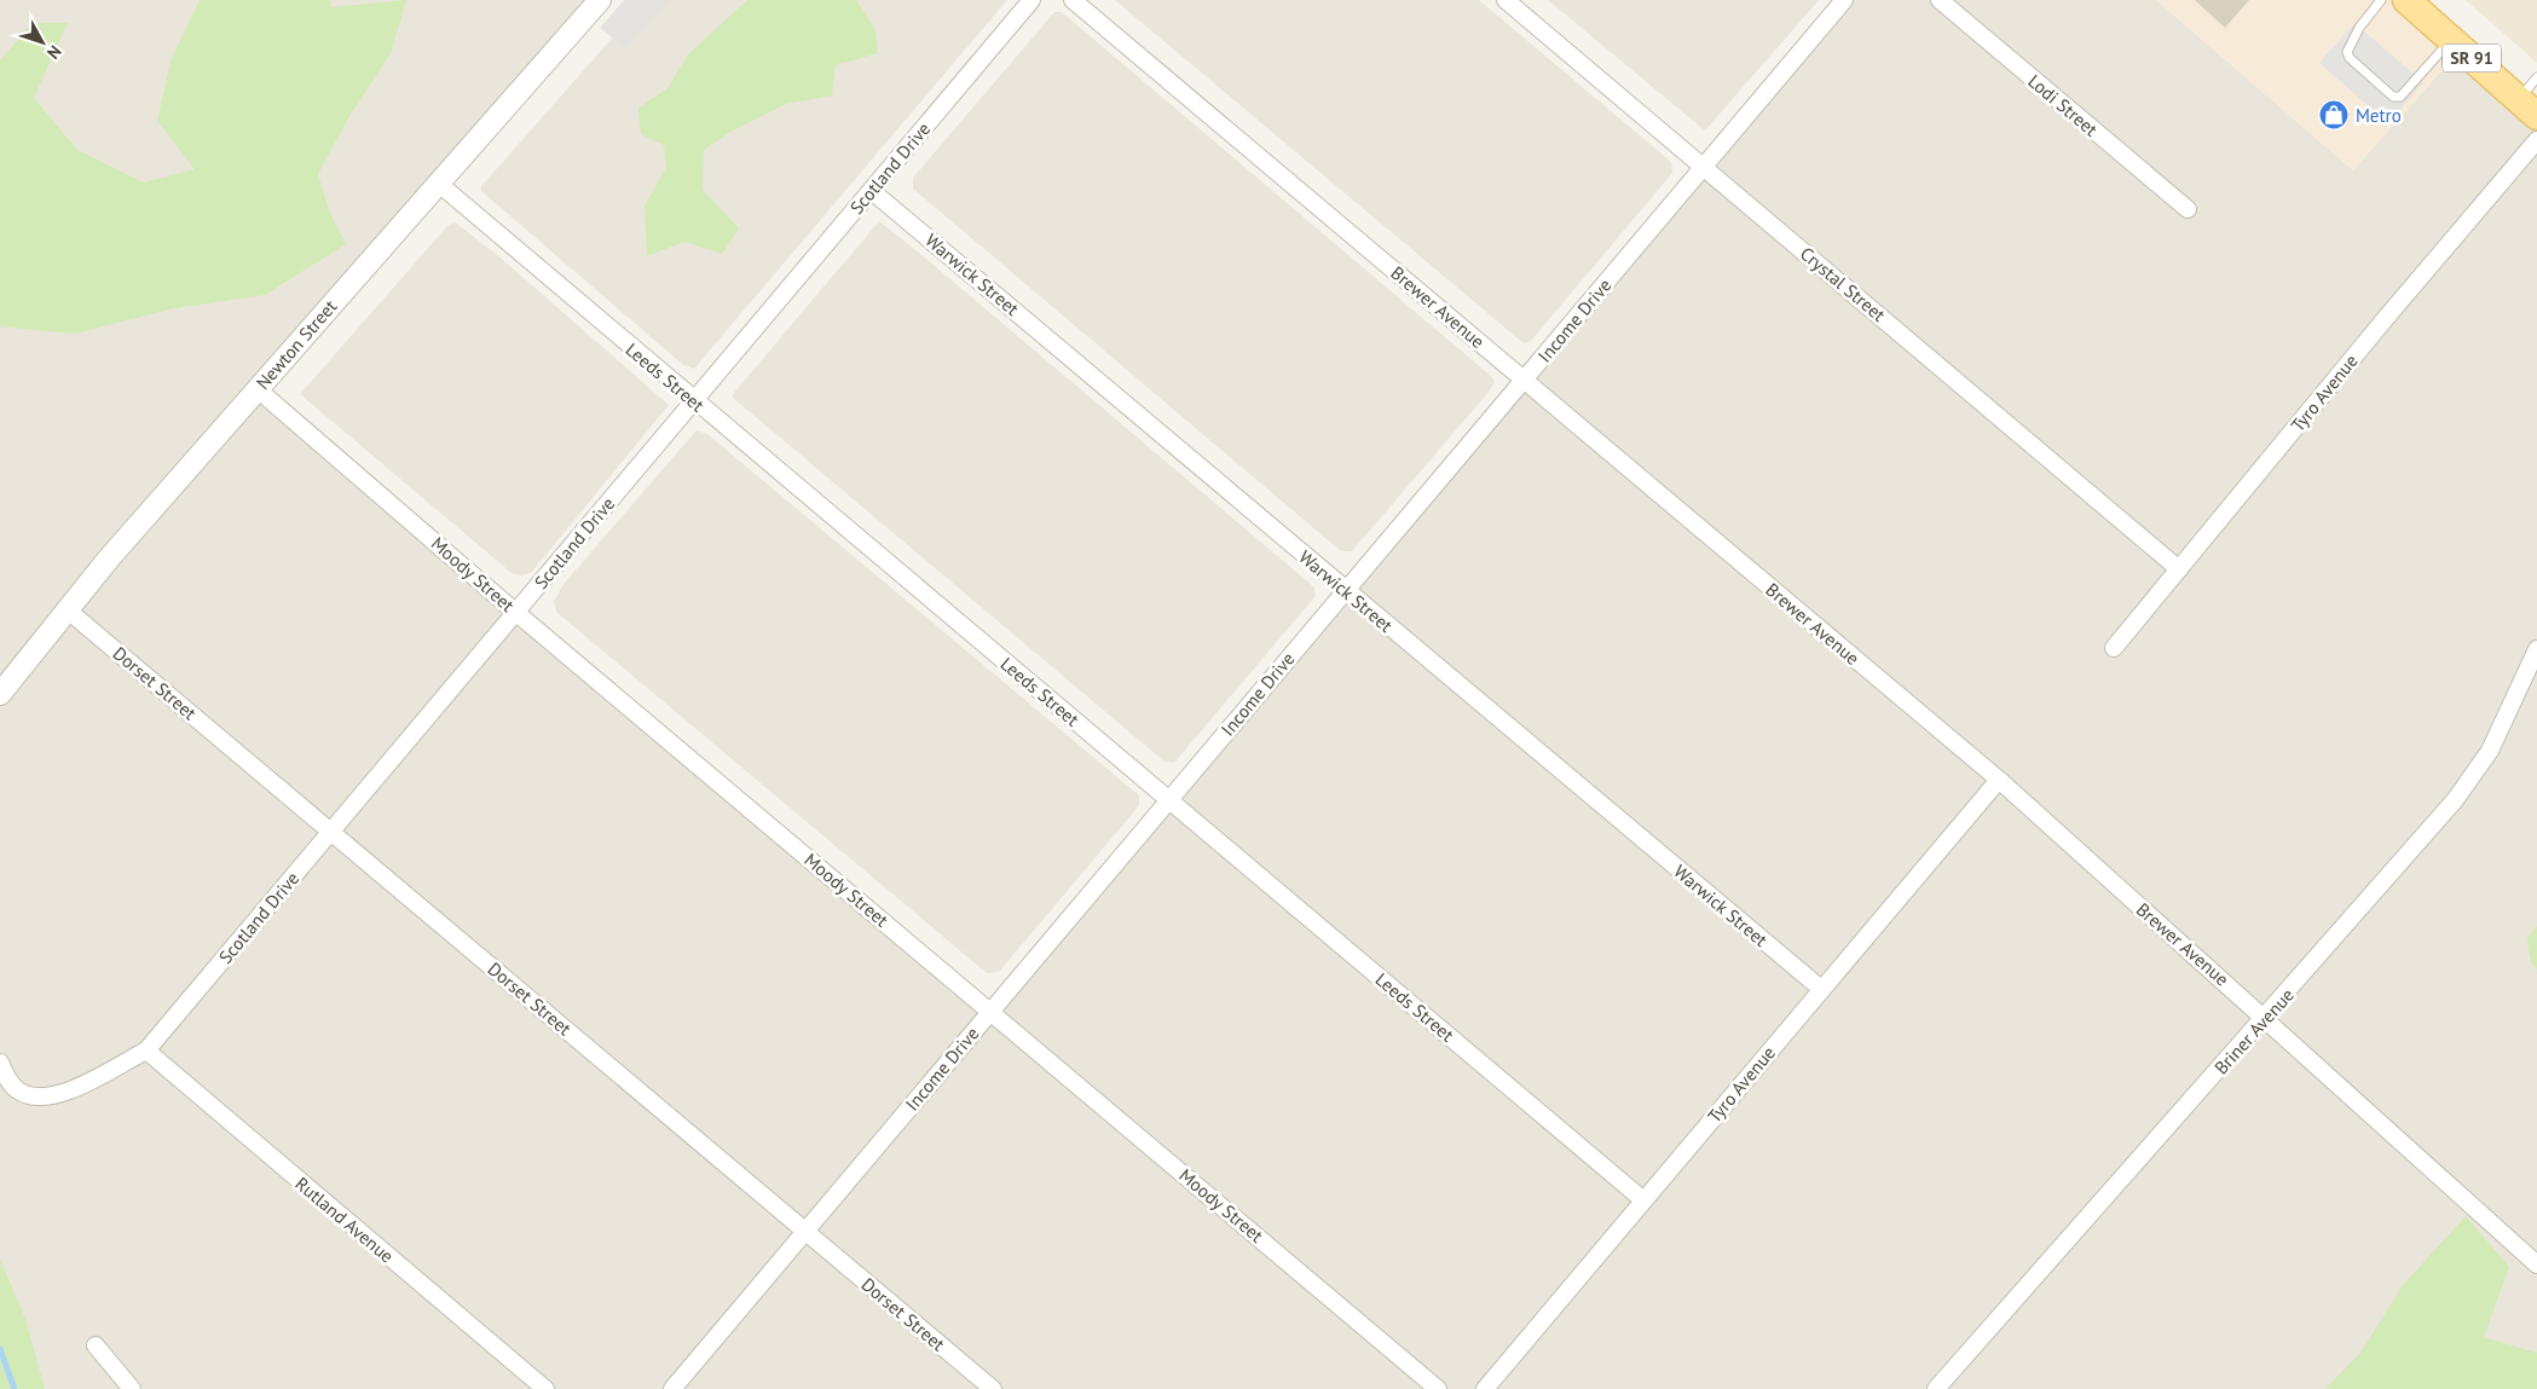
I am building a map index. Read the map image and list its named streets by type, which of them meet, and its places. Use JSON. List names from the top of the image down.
{
  "streets": {
    "main road": ["SR 91"],
    "street": [
      "Lodi Street",
      "Scotland Drive",
      "Warwick Street",
      "Crystal Street",
      "Brewer Avenue",
      "Income Drive",
      "Newton Street",
      "Leeds Street",
      "Tyro Avenue",
      "Moody Street",
      "Dorset Street",
      "Briner Avenue",
      "Rutland Avenue"
    ]
  },
  "crossings": [
    ["Scotland Drive", "Warwick Street"],
    ["Scotland Drive", "Leeds Street"],
    ["Scotland Drive", "Moody Street"],
    ["Scotland Drive", "Dorset Street"],
    ["Scotland Drive", "Rutland Avenue"],
    ["Warwick Street", "Income Drive"],
    ["Warwick Street", "Tyro Avenue"],
    ["Crystal Street", "Income Drive"],
    ["Crystal Street", "Tyro Avenue"],
    ["Brewer Avenue", "Income Drive"],
    ["Brewer Avenue", "Tyro Avenue"],
    ["Brewer Avenue", "Briner Avenue"],
    ["Income Drive", "Leeds Street"],
    ["Income Drive", "Moody Street"],
    ["Income Drive", "Dorset Street"],
    ["Newton Street", "Leeds Street"],
    ["Newton Street", "Moody Street"],
    ["Newton Street", "Dorset Street"],
    ["Leeds Street", "Tyro Avenue"]
  ],
  "places": {
    "shop": ["Metro"]
  },
  "north": "bottom right"
}
